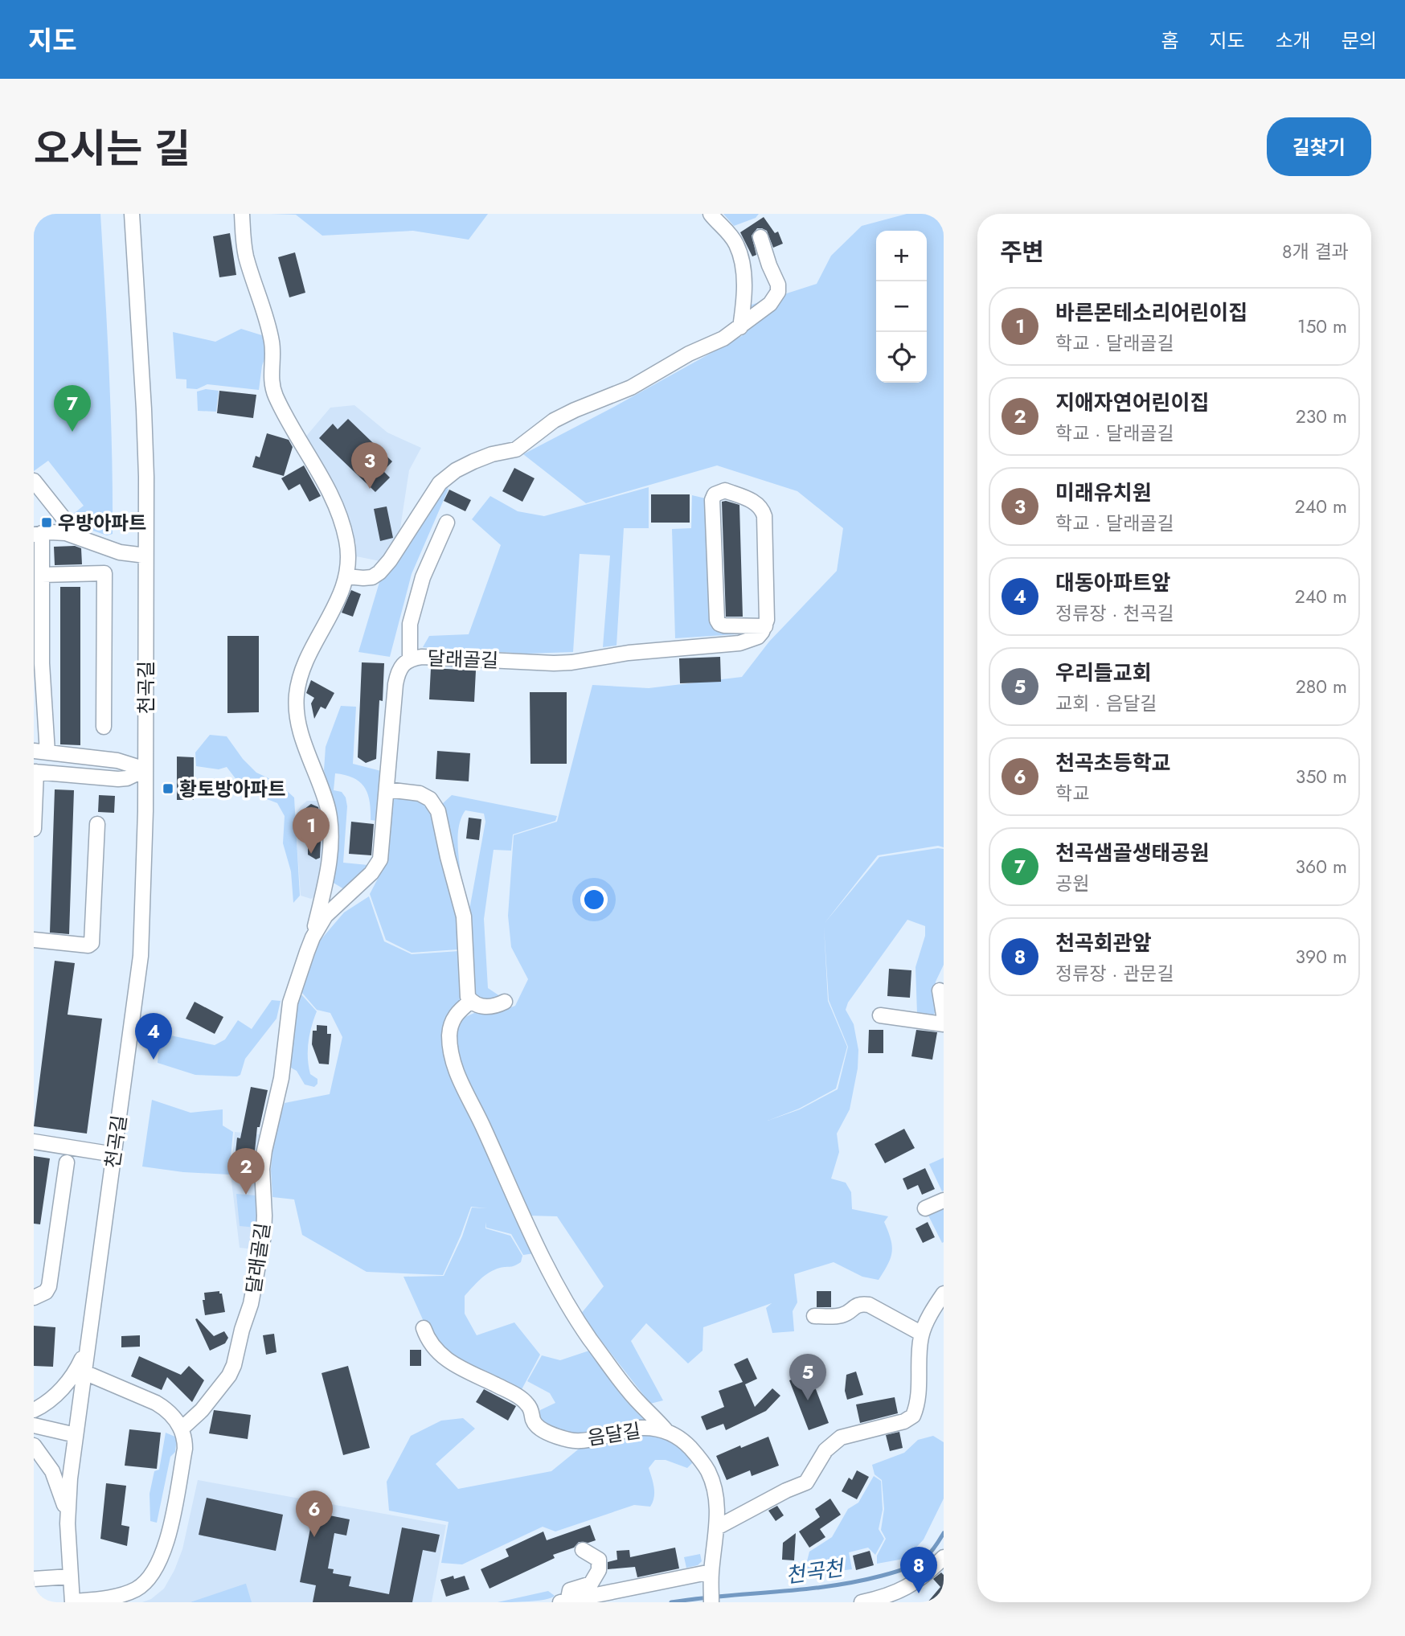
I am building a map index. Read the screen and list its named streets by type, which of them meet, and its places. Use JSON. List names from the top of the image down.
{
  "streets": {
    "street": ["달래골길", "천곡길", "음달길"]
  },
  "water": ["천곡천"],
  "places": {
    "transit": ["우방아파트", "황토방아파트"]
  },
  "page": {
    "header": "지도",
    "nav": [
      "홈",
      "지도",
      "소개",
      "문의"
    ],
    "title": "오시는 길",
    "buttons": "길찾기",
    "heading": ["주변", "8개 결과"],
    "map_buttons": ["+", "−"],
    "list": [
      {
        "mark": "1",
        "name": "바른몬테소리어린이집",
        "note": "학교 · 달래골길",
        "value": "150 m"
      },
      {
        "mark": "2",
        "name": "지애자연어린이집",
        "note": "학교 · 달래골길",
        "value": "230 m"
      },
      {
        "mark": "3",
        "name": "미래유치원",
        "note": "학교 · 달래골길",
        "value": "240 m"
      },
      {
        "mark": "4",
        "name": "대동아파트앞",
        "note": "정류장 · 천곡길",
        "value": "240 m"
      },
      {
        "mark": "5",
        "name": "우리들교회",
        "note": "교회 · 음달길",
        "value": "280 m"
      },
      {
        "mark": "6",
        "name": "천곡초등학교",
        "note": "학교",
        "value": "350 m"
      },
      {
        "mark": "7",
        "name": "천곡샘골생태공원",
        "note": "공원",
        "value": "360 m"
      },
      {
        "mark": "8",
        "name": "천곡회관앞",
        "note": "정류장 · 관문길",
        "value": "390 m"
      }
    ],
    "pins": [
      "7",
      "3",
      "1",
      "4",
      "2",
      "5",
      "6",
      "8"
    ]
  }
}
